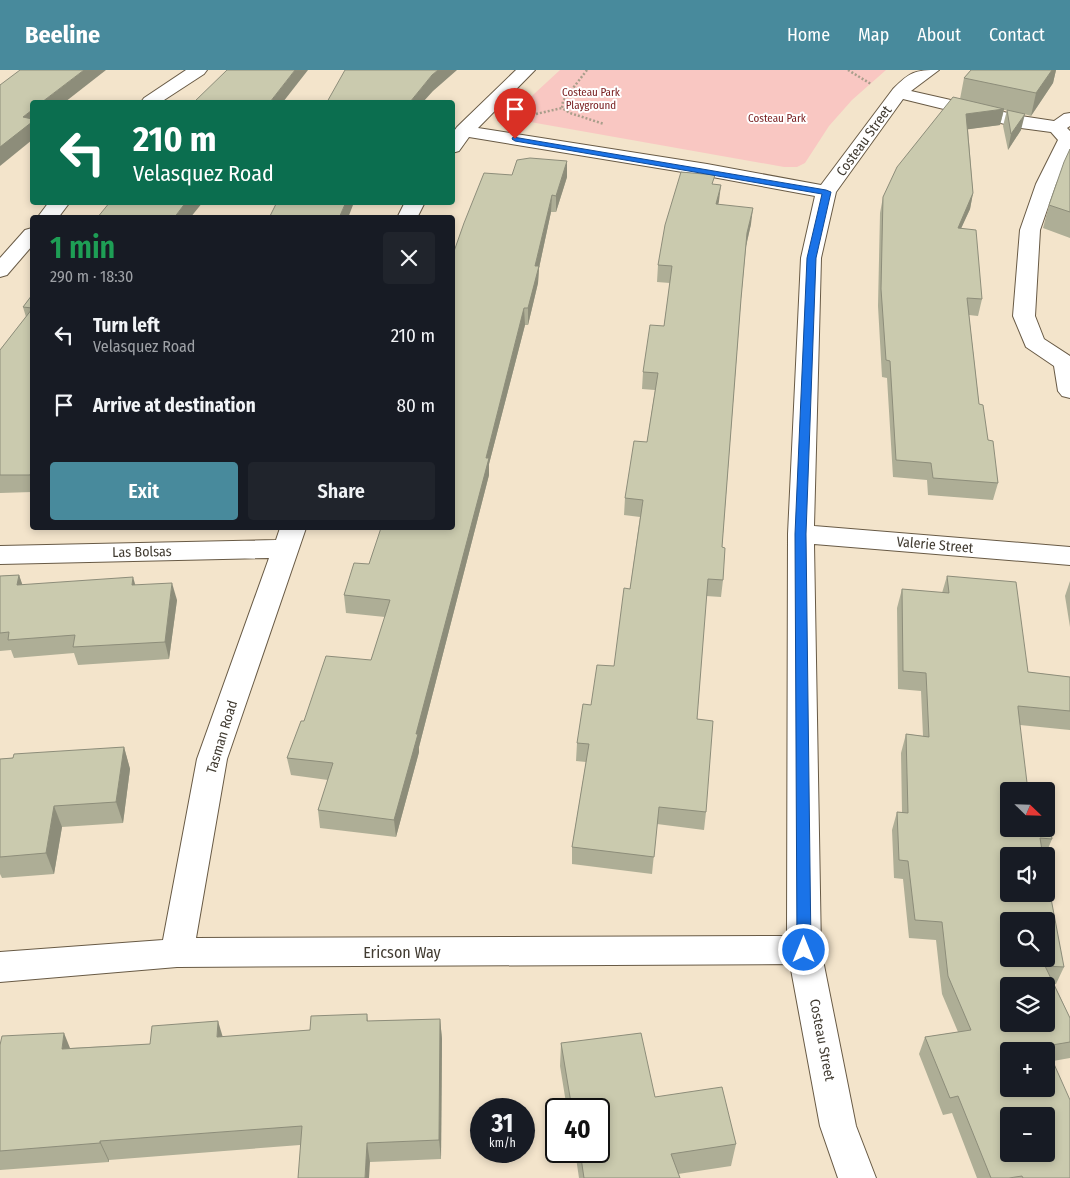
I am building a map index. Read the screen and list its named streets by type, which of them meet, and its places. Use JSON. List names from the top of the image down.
{
  "streets": {
    "street": [
      "Costeau Street",
      "Valerie Street",
      "Las Bolsas",
      "Tasman Road",
      "Ericson Way"
    ]
  },
  "crossings": [
    ["Costeau Street", "Valerie Street"],
    ["Costeau Street", "Ericson Way"],
    ["Las Bolsas", "Tasman Road"],
    ["Tasman Road", "Ericson Way"]
  ],
  "parks": ["Costeau Park Playground", "Costeau Park"],
  "north": "bottom right",
  "page": {
    "header": "Beeline",
    "nav": [
      "Home",
      "Map",
      "About",
      "Contact"
    ],
    "turn": ["210 m", "Velasquez Road"],
    "heading": ["1 min", "290 m · 18:30"],
    "list": [
      {
        "name": "Turn left",
        "note": "Velasquez Road",
        "value": "210 m"
      },
      {
        "name": "Arrive at destination",
        "value": "80 m"
      }
    ],
    "buttons": ["Exit", "Share"],
    "map_buttons": ["+", "−"],
    "speed": "31 km/h",
    "limit": "40"
  }
}
